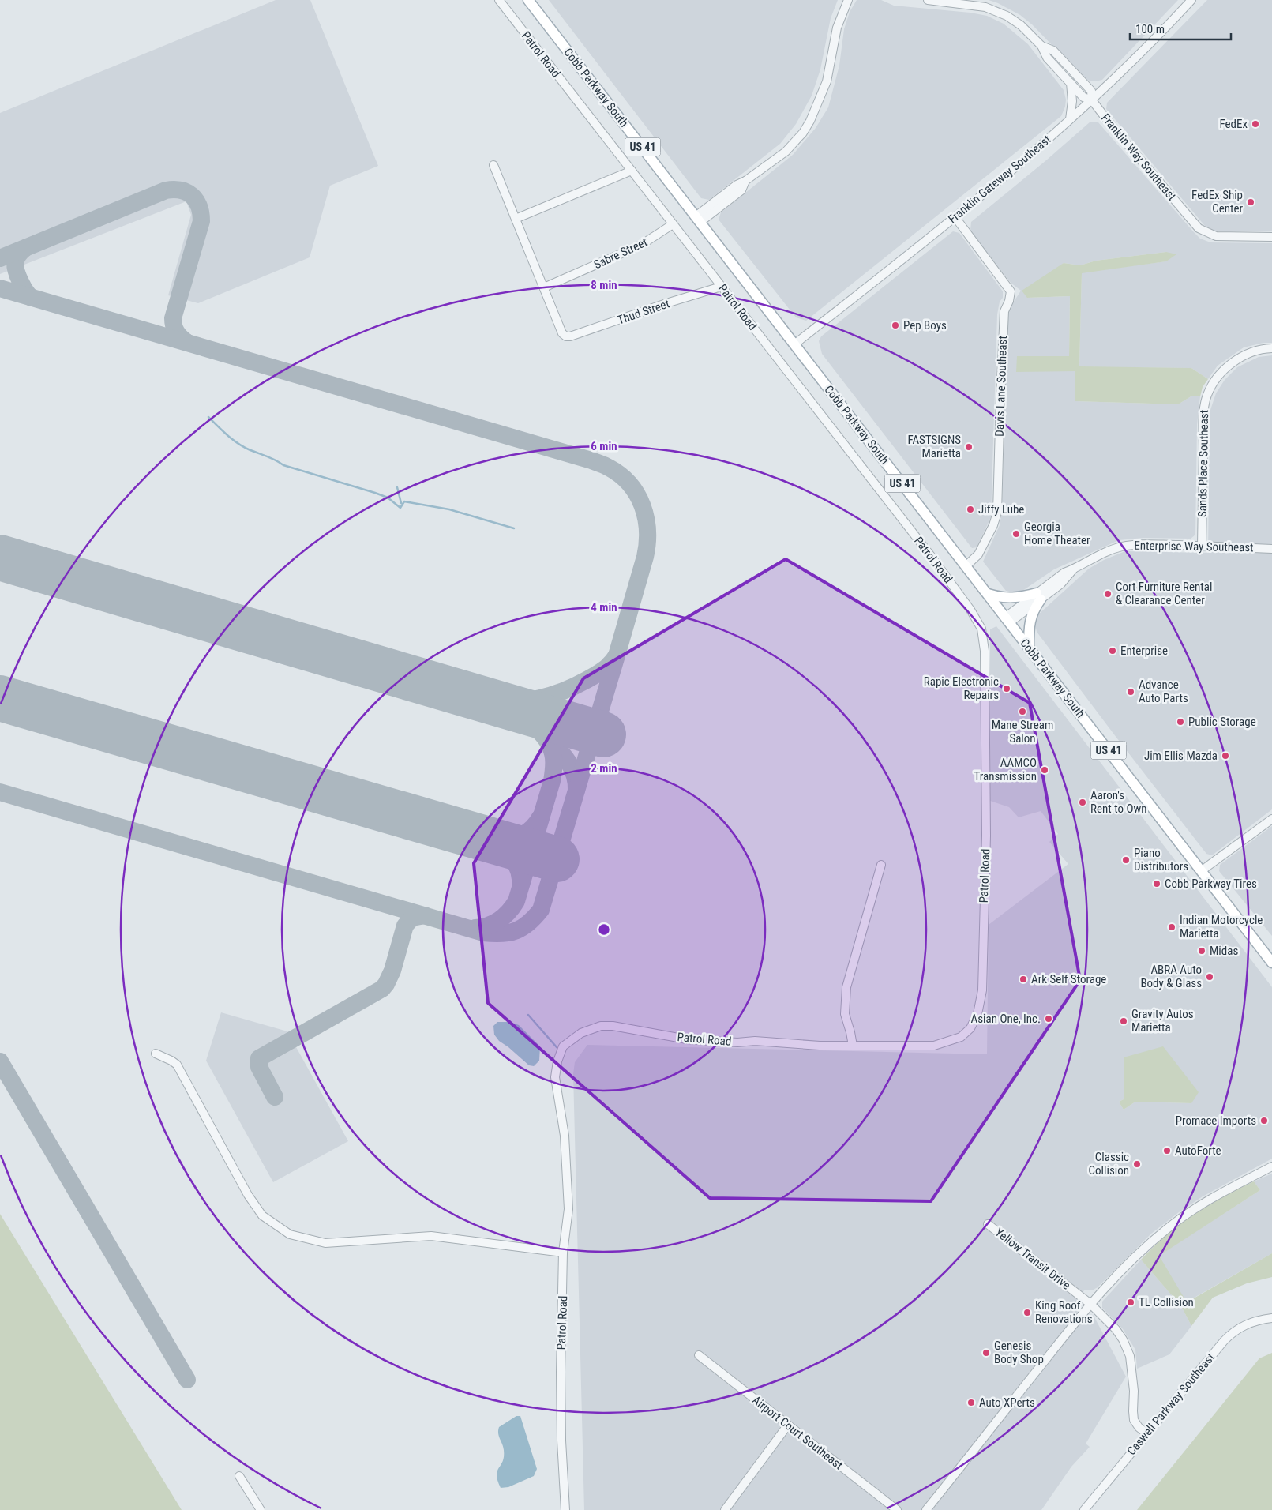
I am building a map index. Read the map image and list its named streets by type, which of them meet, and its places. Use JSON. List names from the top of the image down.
{
  "streets": {
    "main road": ["Cobb Parkway South", "US 41"],
    "street": [
      "Patrol Road",
      "Franklin Way Southeast",
      "Franklin Gateway Southeast",
      "Sabre Street",
      "Thud Street",
      "Davis Lane Southeast",
      "Sands Place Southeast",
      "Enterprise Way Southeast",
      "Yellow Transit Drive",
      "Caswell Parkway Southeast",
      "Airport Court Southeast"
    ]
  },
  "crossings": [
    ["Patrol Road", "Sabre Street"],
    ["Patrol Road", "Thud Street"],
    ["Cobb Parkway South", "Franklin Gateway Southeast"],
    ["Cobb Parkway South", "Davis Lane Southeast"],
    ["Cobb Parkway South", "Enterprise Way Southeast"],
    ["Franklin Way Southeast", "Franklin Gateway Southeast"],
    ["Franklin Gateway Southeast", "Davis Lane Southeast"],
    ["Sabre Street", "Thud Street"],
    ["Sands Place Southeast", "Enterprise Way Southeast"],
    ["Yellow Transit Drive", "Caswell Parkway Southeast"]
  ],
  "places": [
    "FedEx",
    "FedEx Ship Center",
    "Pep Boys",
    "FASTSIGNS Marietta",
    "Jiffy Lube",
    "Georgia Home Theater",
    "Cort Furniture Rental & Clearance Center",
    "Enterprise",
    "Rapic Electronic Repairs",
    "Advance Auto Parts",
    "Mane Stream Salon",
    "Public Storage",
    "Jim Ellis Mazda",
    "AAMCO Transmission",
    "Aaron's Rent to Own",
    "Piano Distributors",
    "Cobb Parkway Tires",
    "Indian Motorcycle Marietta",
    "Midas",
    "ABRA Auto Body & Glass",
    "Ark Self Storage",
    "Asian One, Inc.",
    "Gravity Autos Marietta",
    "Promace Imports",
    "AutoForte",
    "Classic Collision",
    "TL Collision",
    "King Roof Renovations",
    "Genesis Body Shop",
    "Auto XPerts"
  ],
  "scale_bar": "100 m",
  "rings": [
    "8 min",
    "6 min",
    "4 min",
    "2 min"
  ]
}
